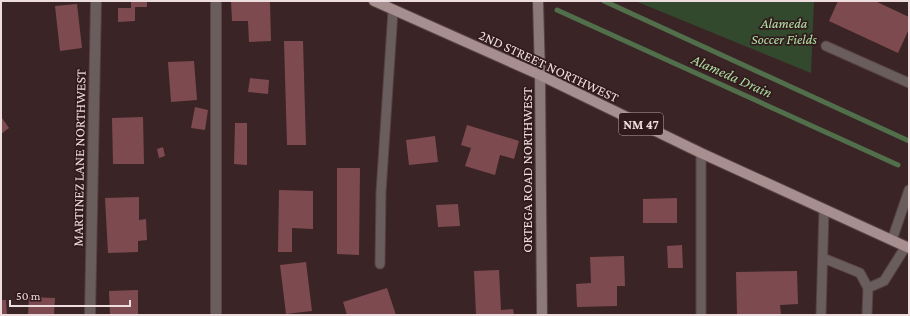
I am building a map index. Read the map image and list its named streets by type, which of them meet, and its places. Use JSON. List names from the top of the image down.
{
  "streets": {
    "main road": ["2ND STREET NORTHWEST", "NM 47"],
    "street": ["MARTINEZ LANE NORTHWEST", "ORTEGA ROAD NORTHWEST"]
  },
  "crossings": [
    ["2ND STREET NORTHWEST", "ORTEGA ROAD NORTHWEST"]
  ],
  "water": ["Alameda Drain"],
  "parks": ["Alameda Soccer Fields"],
  "scale_bar": "50 m"
}
